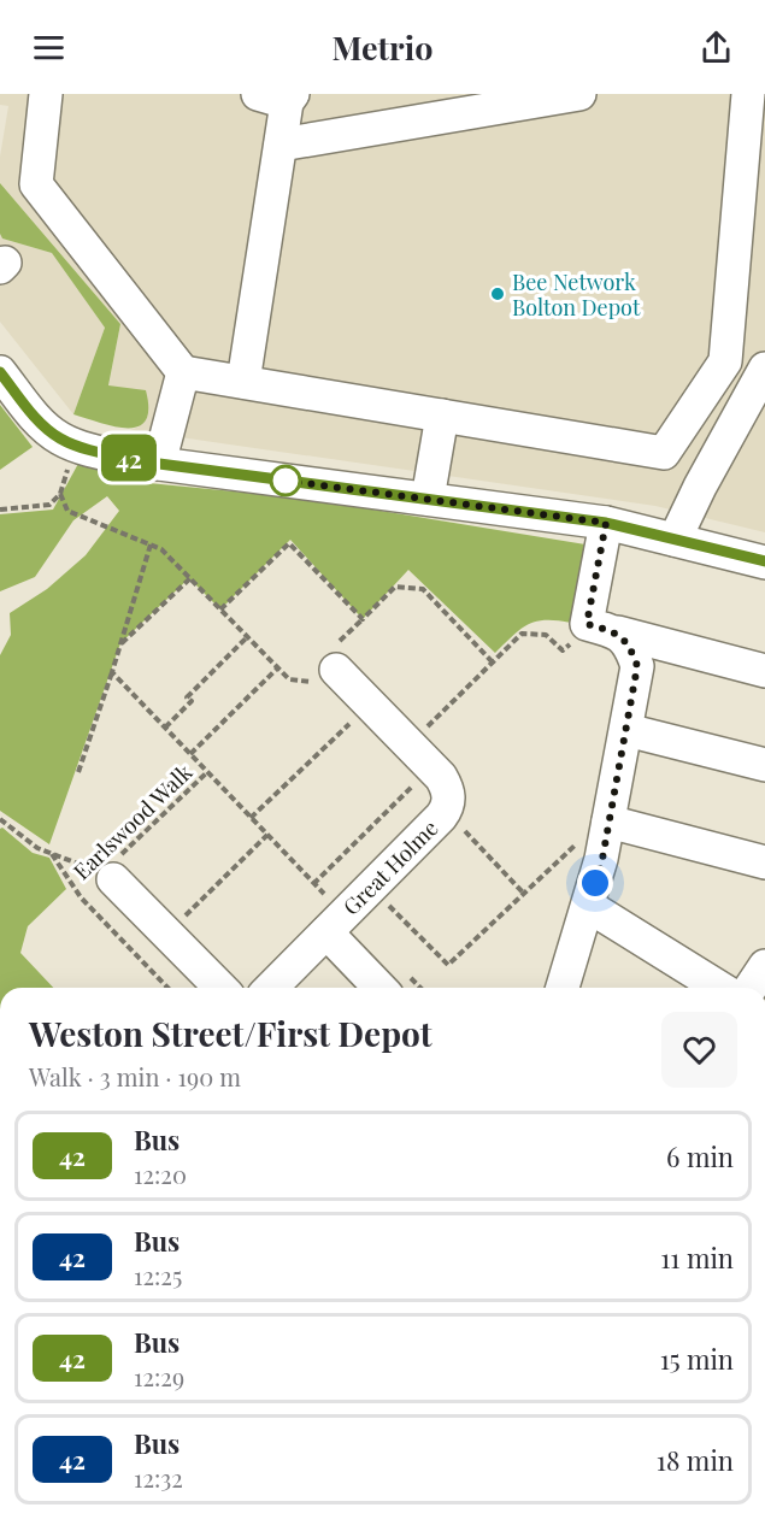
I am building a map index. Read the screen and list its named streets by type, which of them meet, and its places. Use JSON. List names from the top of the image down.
{
  "streets": {
    "street": ["Great Holme"],
    "path": ["Earlswood Walk"]
  },
  "places": ["Bee Network Bolton Depot"],
  "lines": ["bus line 42"],
  "page": {
    "header": "Metrio",
    "on_map": "42",
    "heading": ["Weston Street/First Depot", "Walk · 3 min · 190 m"],
    "list": [
      {
        "mark": "42",
        "name": "Bus",
        "note": "12:20",
        "value": "6 min"
      },
      {
        "mark": "42",
        "name": "Bus",
        "note": "12:25",
        "value": "11 min"
      },
      {
        "mark": "42",
        "name": "Bus",
        "note": "12:29",
        "value": "15 min"
      },
      {
        "mark": "42",
        "name": "Bus",
        "note": "12:32",
        "value": "18 min"
      }
    ]
  }
}
